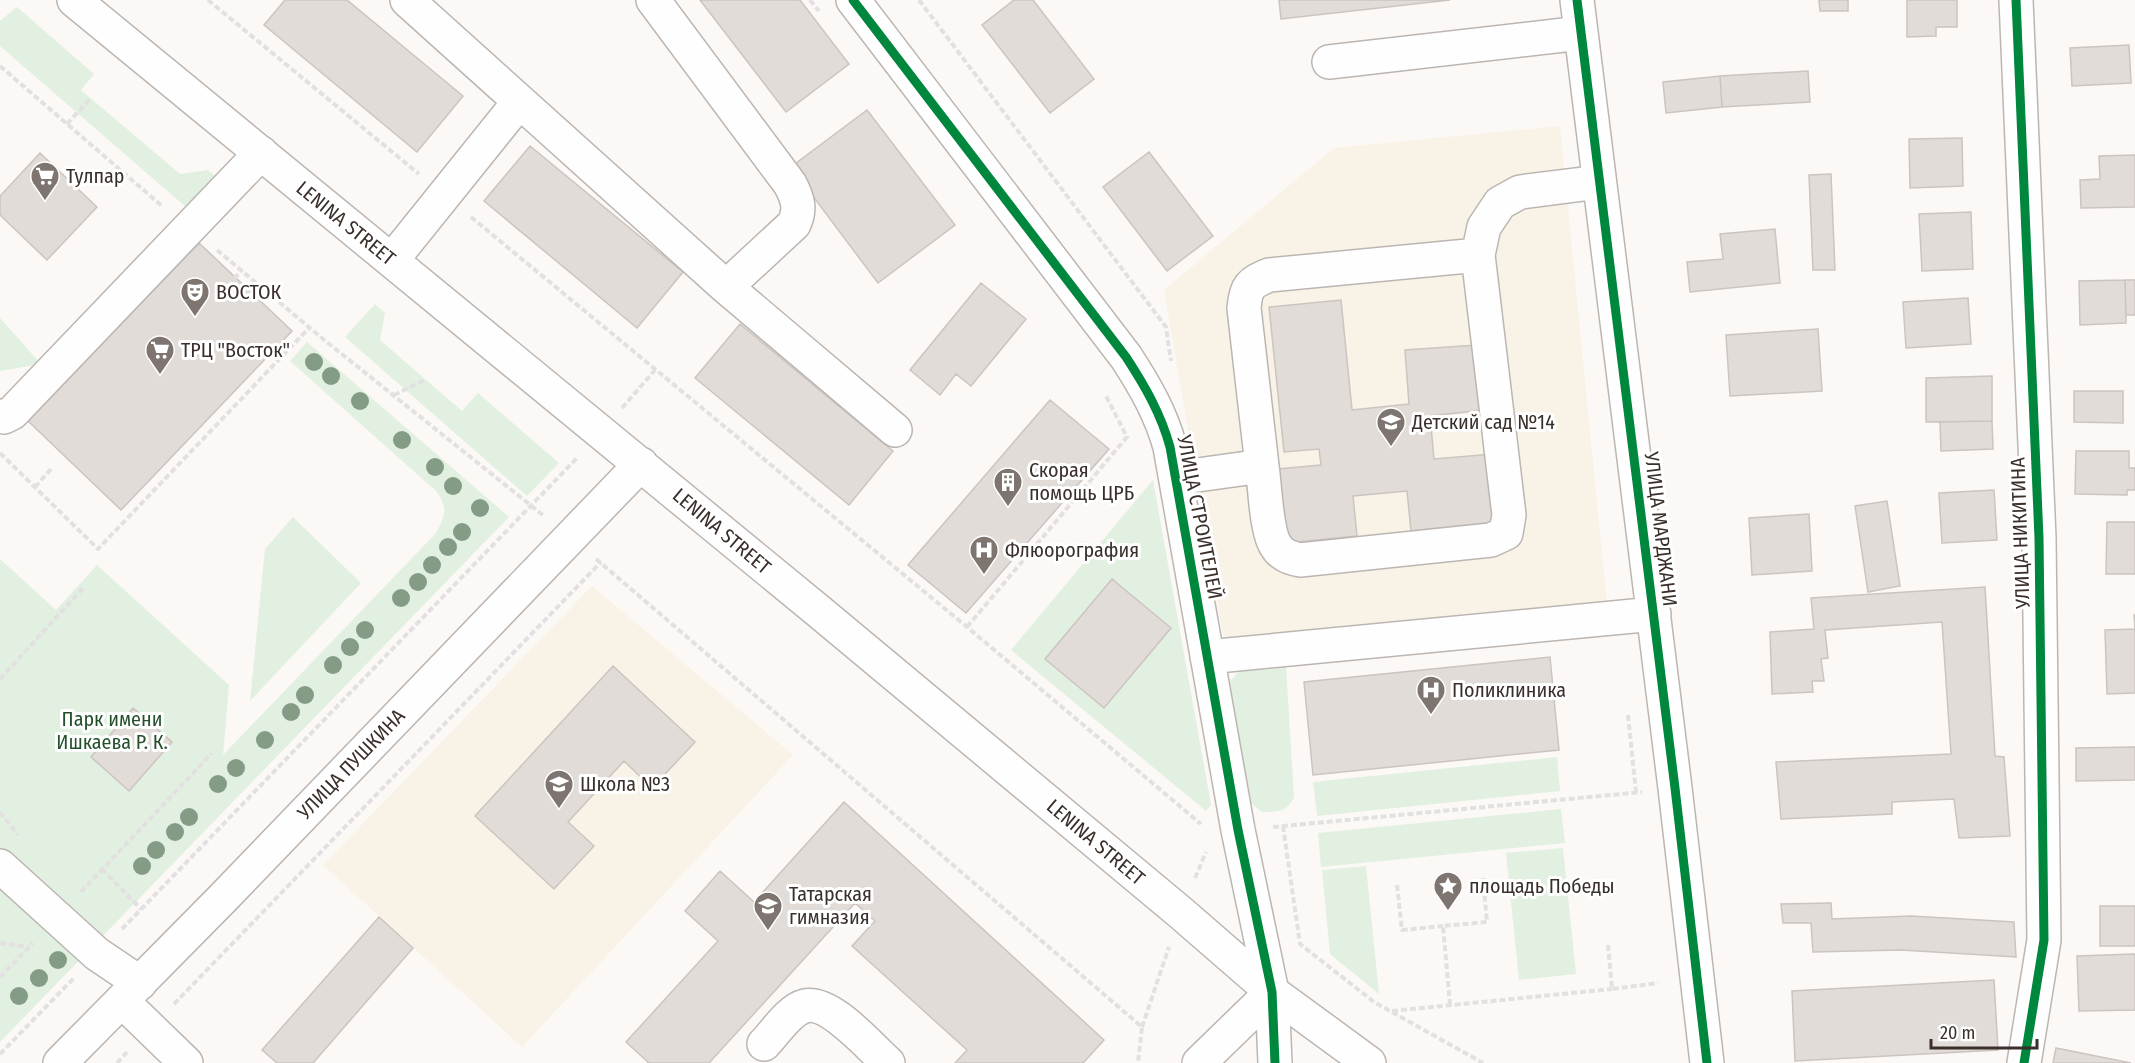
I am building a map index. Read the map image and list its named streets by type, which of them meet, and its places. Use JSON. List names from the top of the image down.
{
  "streets": {
    "street": [
      "LENINA STREET",
      "УЛИЦА СТРОИТЕЛЕЙ",
      "УЛИЦА МАРДЖАНИ",
      "УЛИЦА НИКИТИНА",
      "УЛИЦА ПУШКИНА"
    ]
  },
  "crossings": [
    ["LENINA STREET", "УЛИЦА СТРОИТЕЛЕЙ"],
    ["LENINA STREET", "УЛИЦА ПУШКИНА"]
  ],
  "parks": ["Парк имени Ишкаева Р. К."],
  "places": {
    "supermarket": ["Тулпар", "ТРЦ \"Восток\""],
    "theatre": ["ВОСТОК"],
    "school or university": ["Детский сад №14", "Школа №3", "Татарская гимназия"],
    "building": ["Скорая помощь ЦРБ"],
    "hospital": ["Флюорография", "Поликлиника"],
    "place": ["площадь Победы"]
  },
  "scale_bar": "20 m"
}
